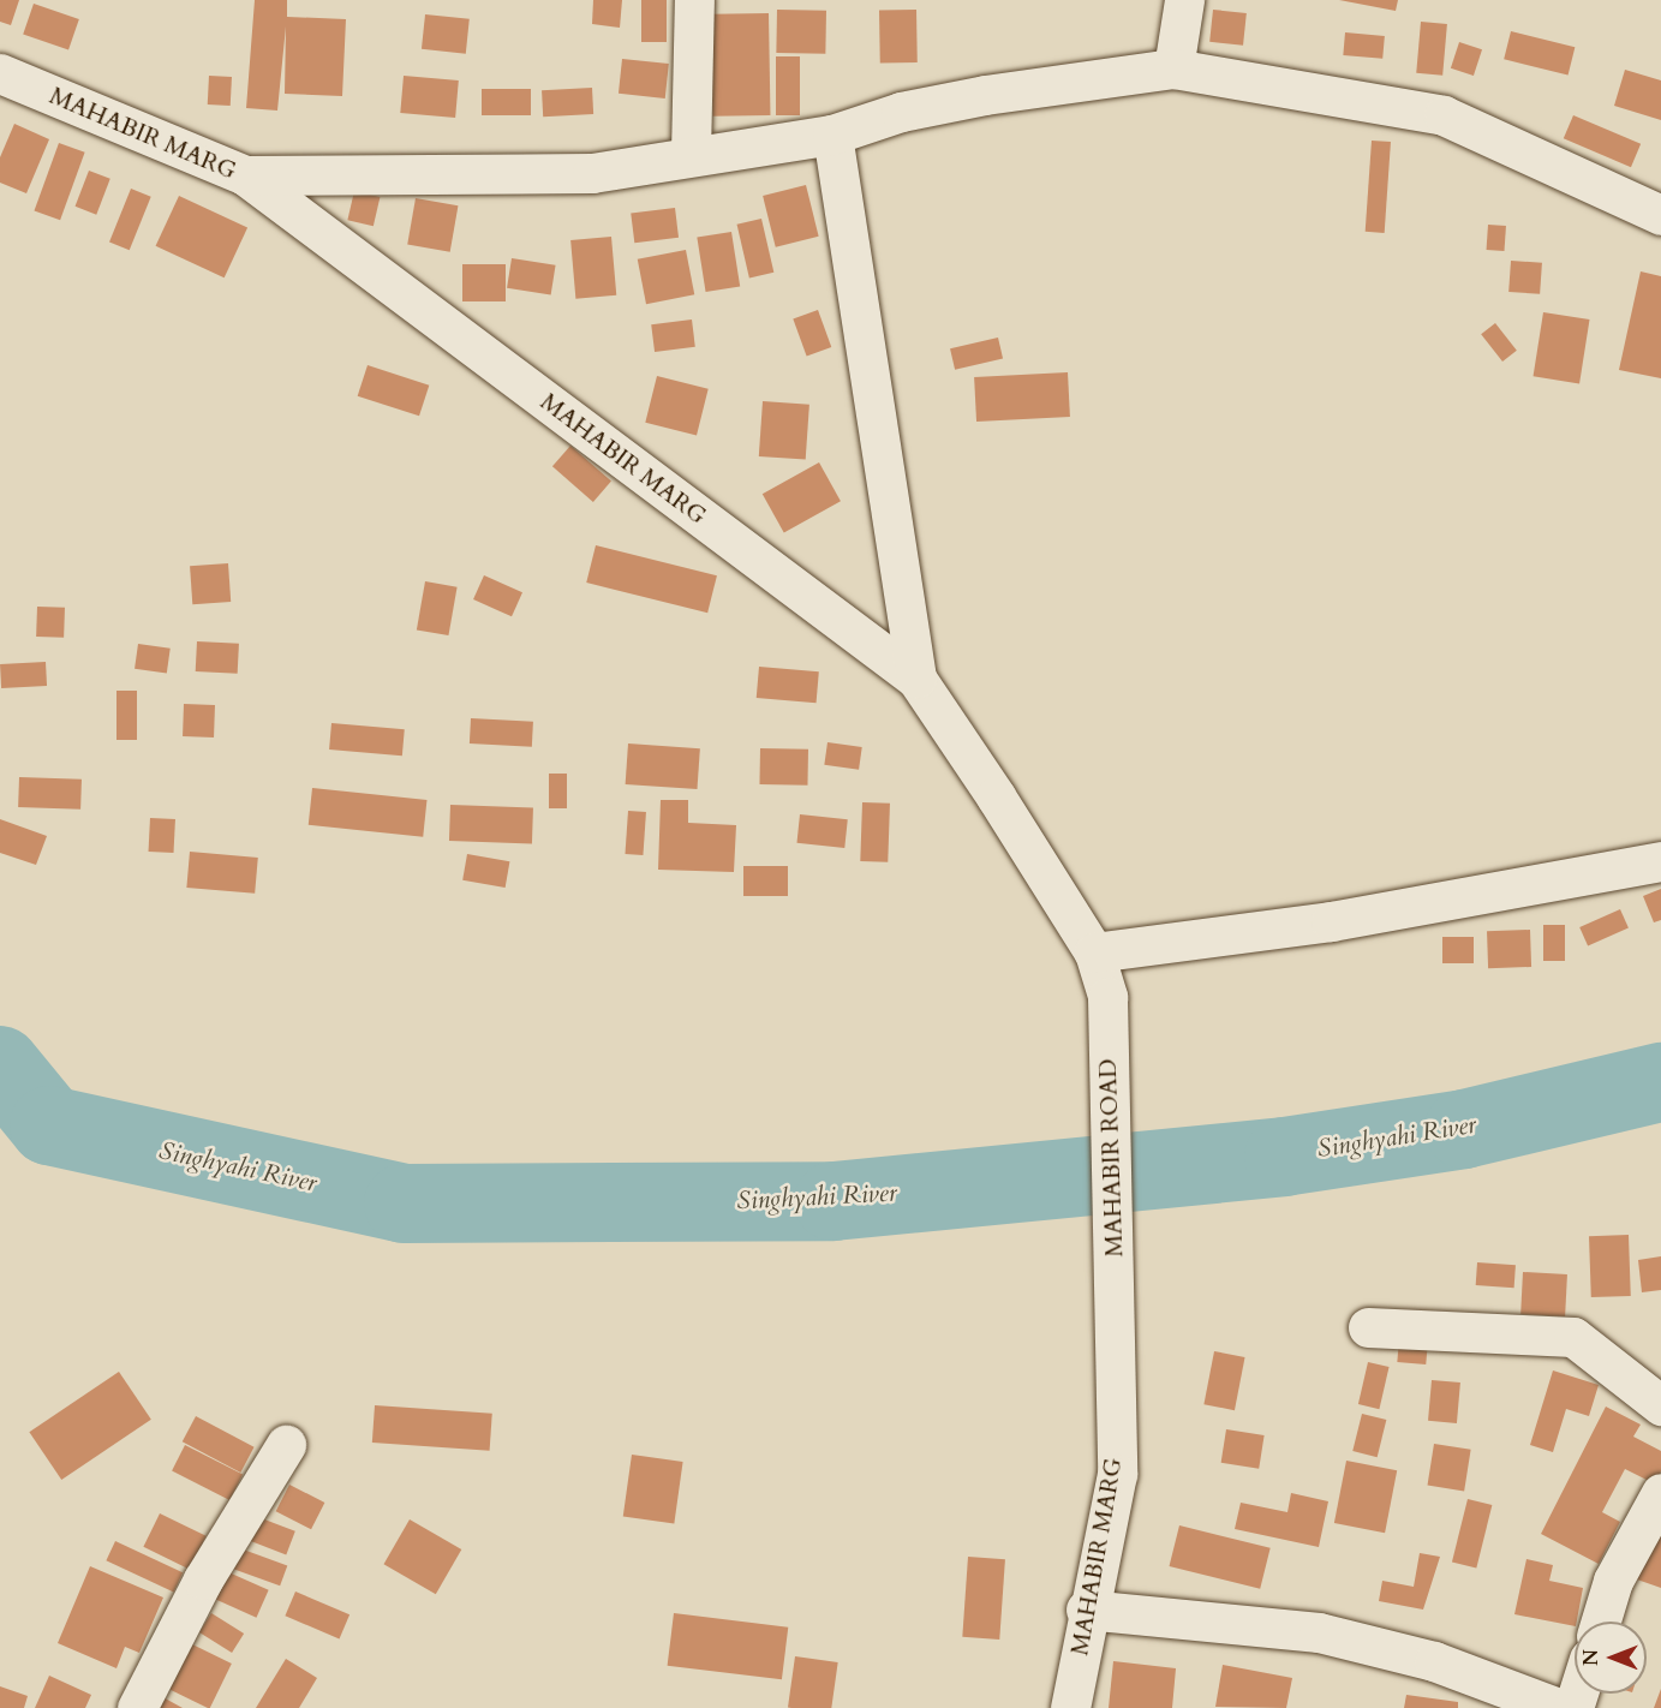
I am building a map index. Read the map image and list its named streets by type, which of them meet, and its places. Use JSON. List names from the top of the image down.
{
  "streets": {
    "street": ["MAHABIR MARG", "MAHABIR ROAD"]
  },
  "crossings": [
    ["MAHABIR MARG", "MAHABIR ROAD"]
  ],
  "water": ["Singhyahi River"],
  "north": "left"
}
